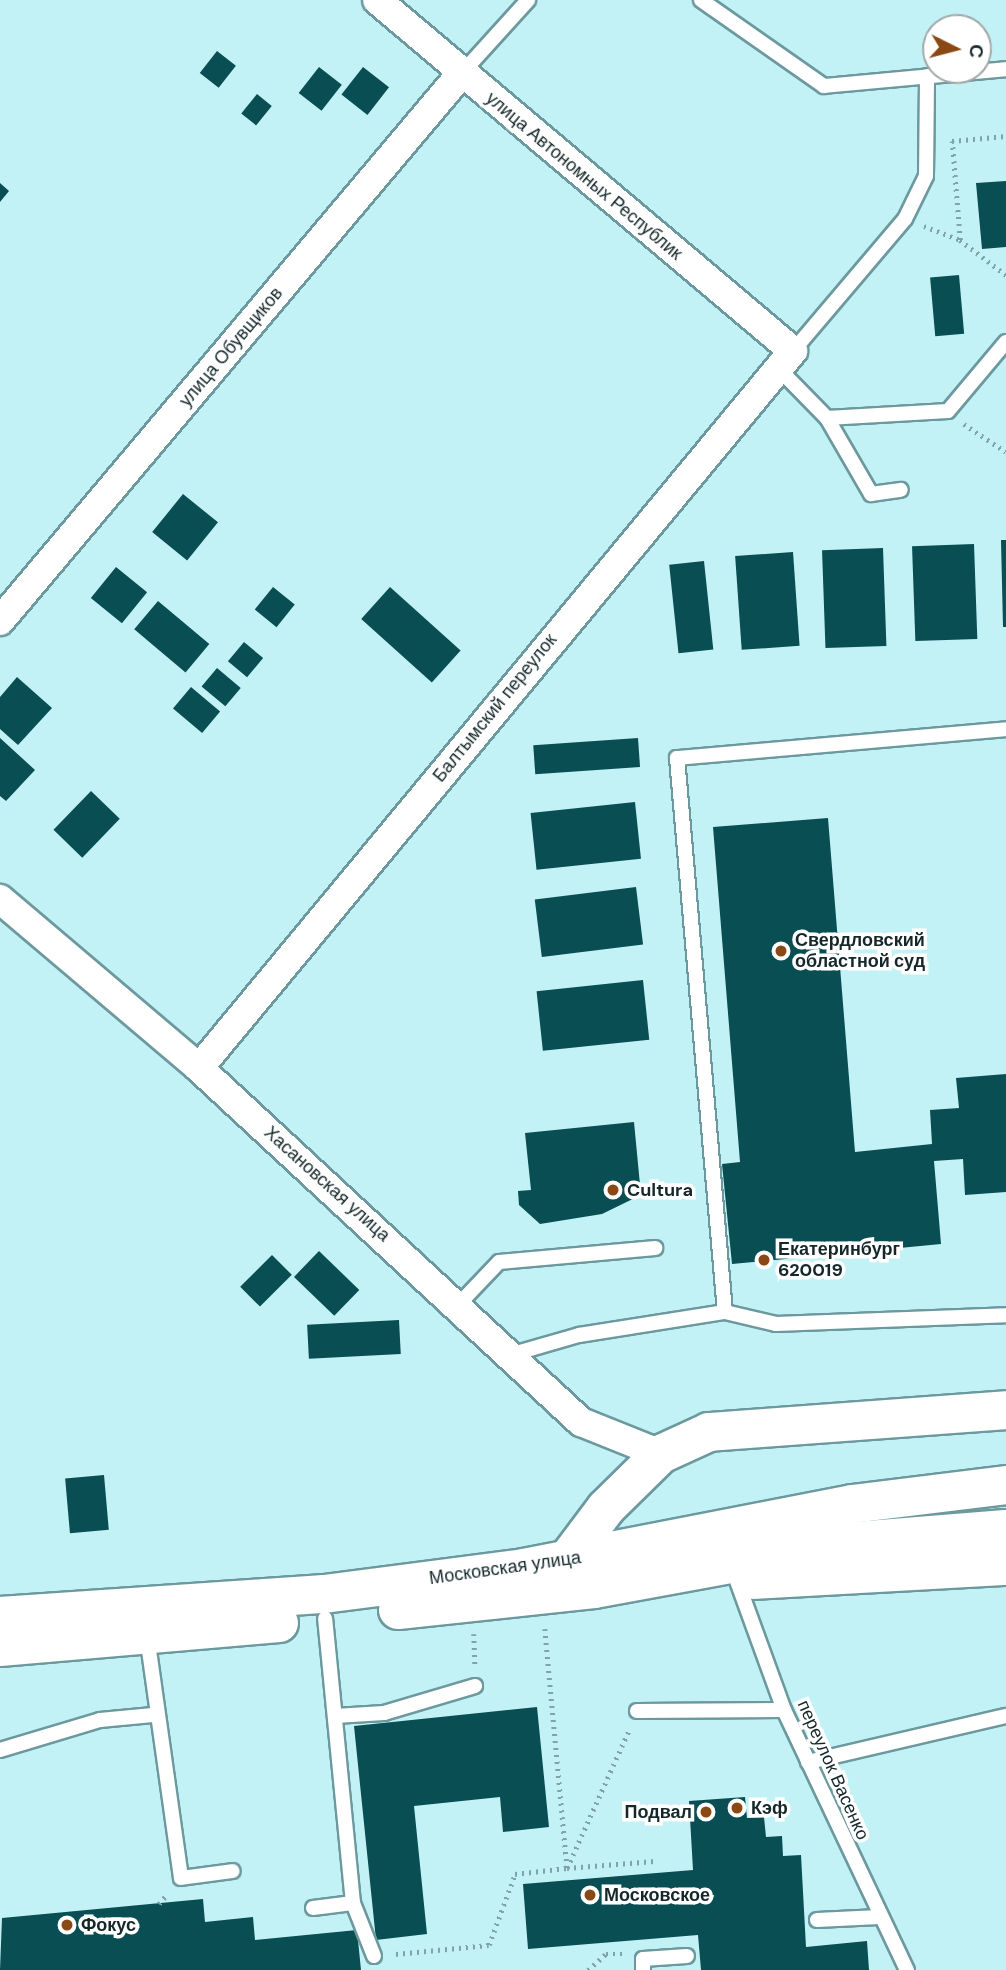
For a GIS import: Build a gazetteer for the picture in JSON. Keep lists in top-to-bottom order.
{
  "streets": {
    "main road": ["Московская улица"],
    "street": [
      "улица Автономных Республик",
      "улица Обувщиков",
      "Балтымский переулок",
      "Хасановская улица"
    ],
    "lane": ["переулок Васенко"]
  },
  "crossings": [
    ["улица Автономных Республик", "улица Обувщиков"],
    ["улица Автономных Республик", "Балтымский переулок"],
    ["Балтымский переулок", "Хасановская улица"]
  ],
  "places": [
    "Свердловский областной суд",
    "Cultura",
    "Екатеринбург 620019",
    "Кэф",
    "Подвал",
    "Московское",
    "Фокус"
  ],
  "north": "right"
}
